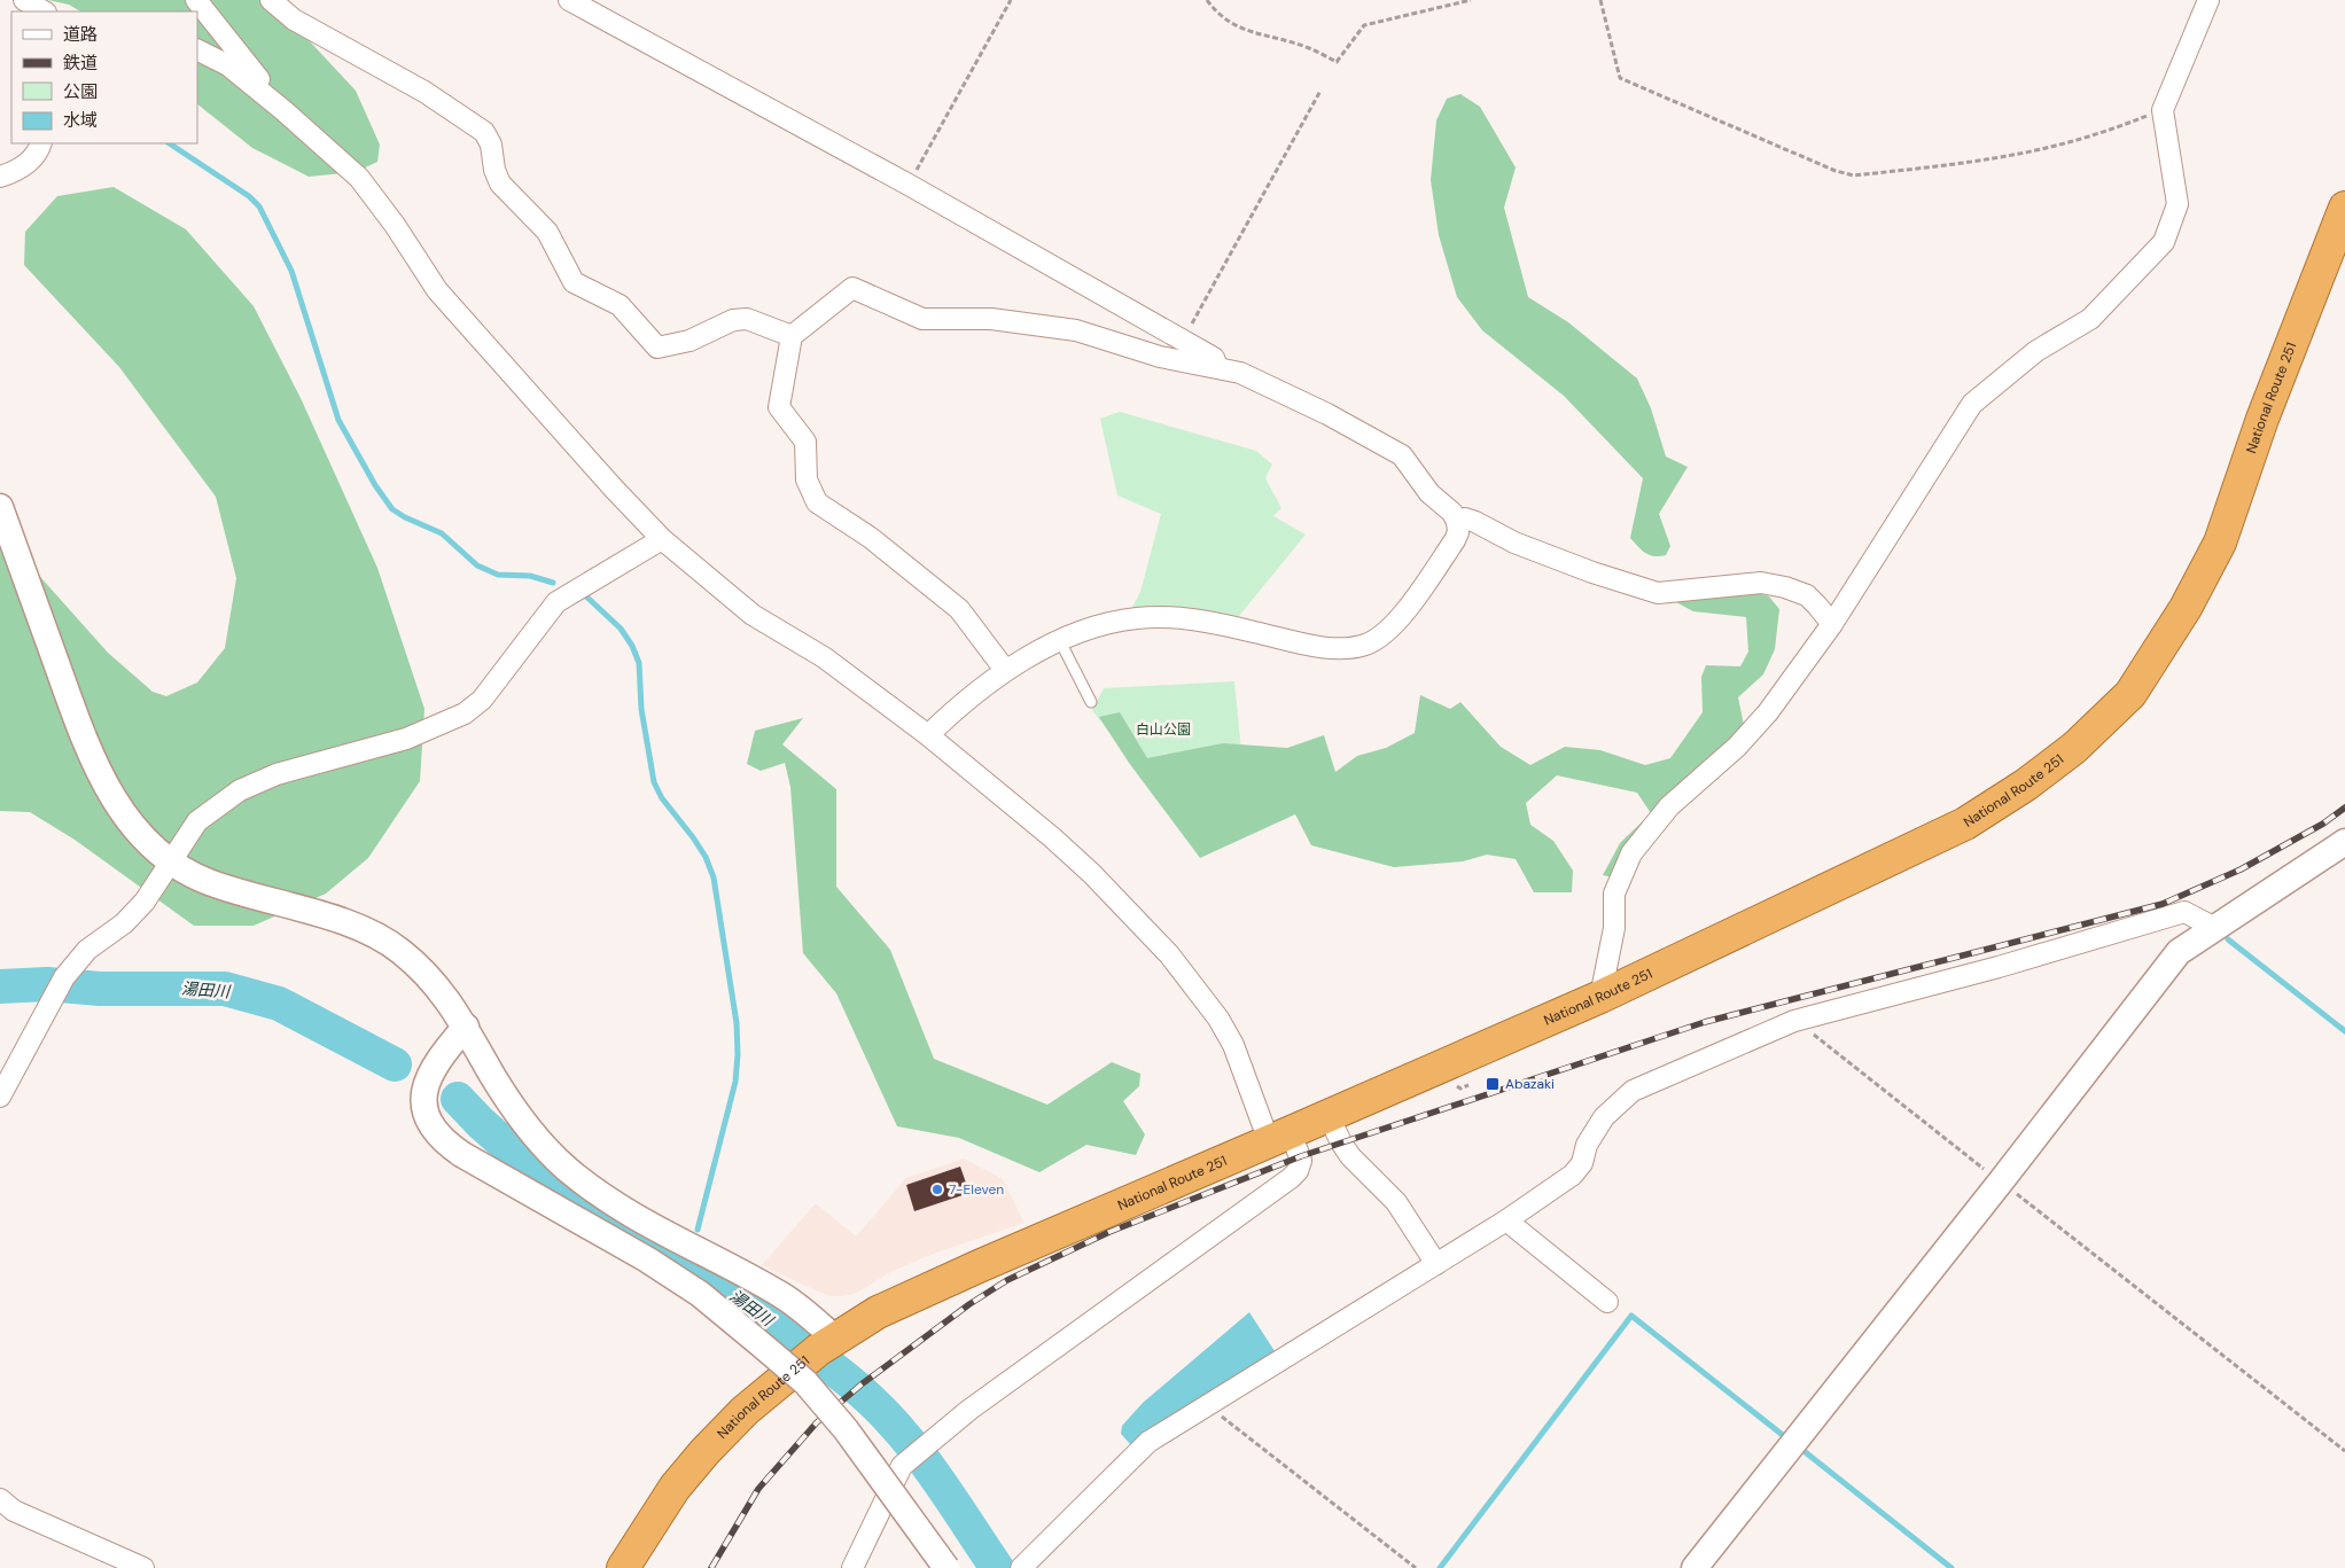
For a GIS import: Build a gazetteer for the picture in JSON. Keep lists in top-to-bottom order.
{
  "streets": {
    "highway": ["National Route 251"]
  },
  "water": ["湯田川"],
  "parks": ["白山公園"],
  "places": {
    "transit": ["Abazaki"],
    "other": ["7-Eleven"]
  },
  "legend": [
    "道路",
    "鉄道",
    "公園",
    "水域"
  ]
}
